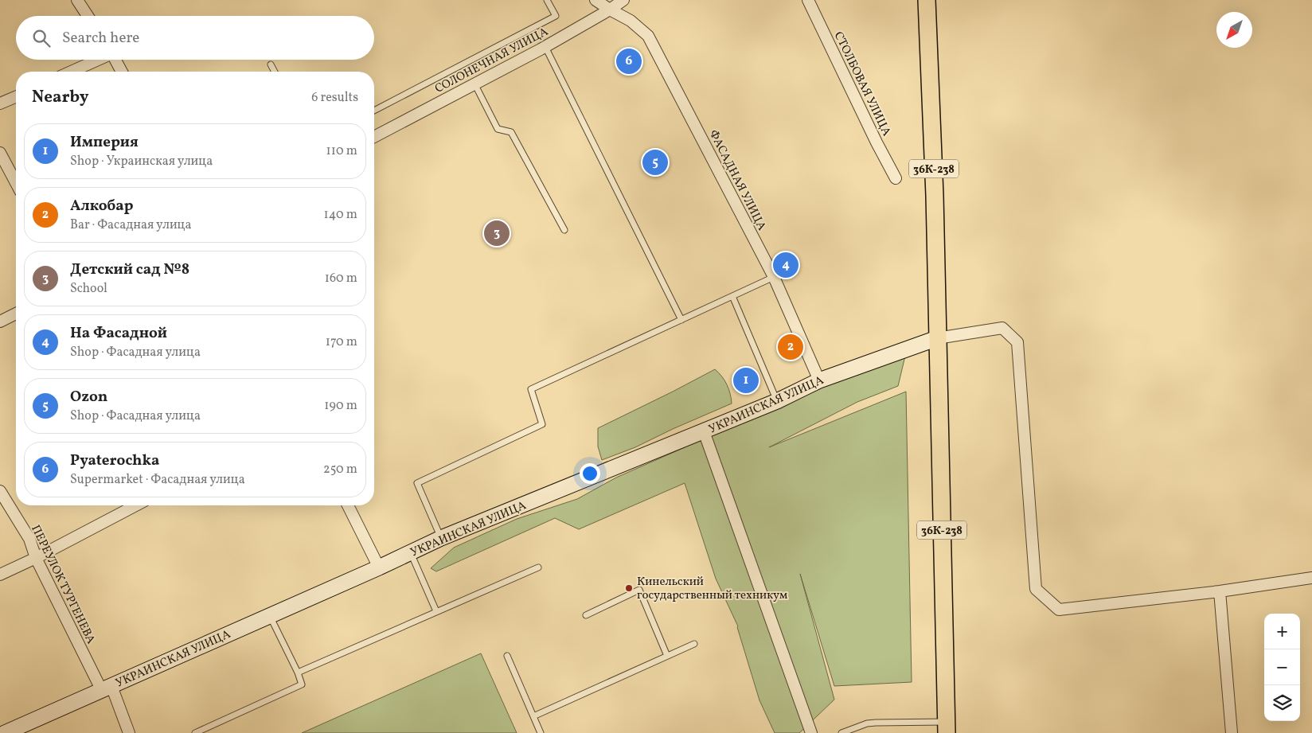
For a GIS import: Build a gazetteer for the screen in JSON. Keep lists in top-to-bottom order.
{
  "streets": {
    "main road": ["36К-238", "УКРАИНСКАЯ УЛИЦА"],
    "street": [
      "СОЛОНЕЧНАЯ УЛИЦА",
      "СТОЛБОВАЯ УЛИЦА",
      "ФАСАДНАЯ УЛИЦА",
      "ПЕРЕУЛОК ТУРГЕНЕВА"
    ]
  },
  "crossings": [
    ["СОЛОНЕЧНАЯ УЛИЦА", "ФАСАДНАЯ УЛИЦА"],
    ["36К-238", "УКРАИНСКАЯ УЛИЦА"],
    ["ФАСАДНАЯ УЛИЦА", "УКРАИНСКАЯ УЛИЦА"],
    ["УКРАИНСКАЯ УЛИЦА", "ПЕРЕУЛОК ТУРГЕНЕВА"]
  ],
  "places": ["Кинельский государственный техникум"],
  "north": "bottom left",
  "page": {
    "search": "Search here",
    "pins": [
      "6",
      "5",
      "3",
      "4",
      "2",
      "1"
    ],
    "heading": ["Nearby", "6 results"],
    "list": [
      {
        "mark": "1",
        "name": "Империя",
        "note": "Shop · Украинская улица",
        "value": "110 m"
      },
      {
        "mark": "2",
        "name": "Алкобар",
        "note": "Bar · Фасадная улица",
        "value": "140 m"
      },
      {
        "mark": "3",
        "name": "Детский сад №8",
        "note": "School",
        "value": "160 m"
      },
      {
        "mark": "4",
        "name": "На Фасадной",
        "note": "Shop · Фасадная улица",
        "value": "170 m"
      },
      {
        "mark": "5",
        "name": "Ozon",
        "note": "Shop · Фасадная улица",
        "value": "190 m"
      },
      {
        "mark": "6",
        "name": "Pyaterochka",
        "note": "Supermarket · Фасадная улица",
        "value": "250 m"
      }
    ],
    "map_buttons": ["+", "−"]
  }
}
